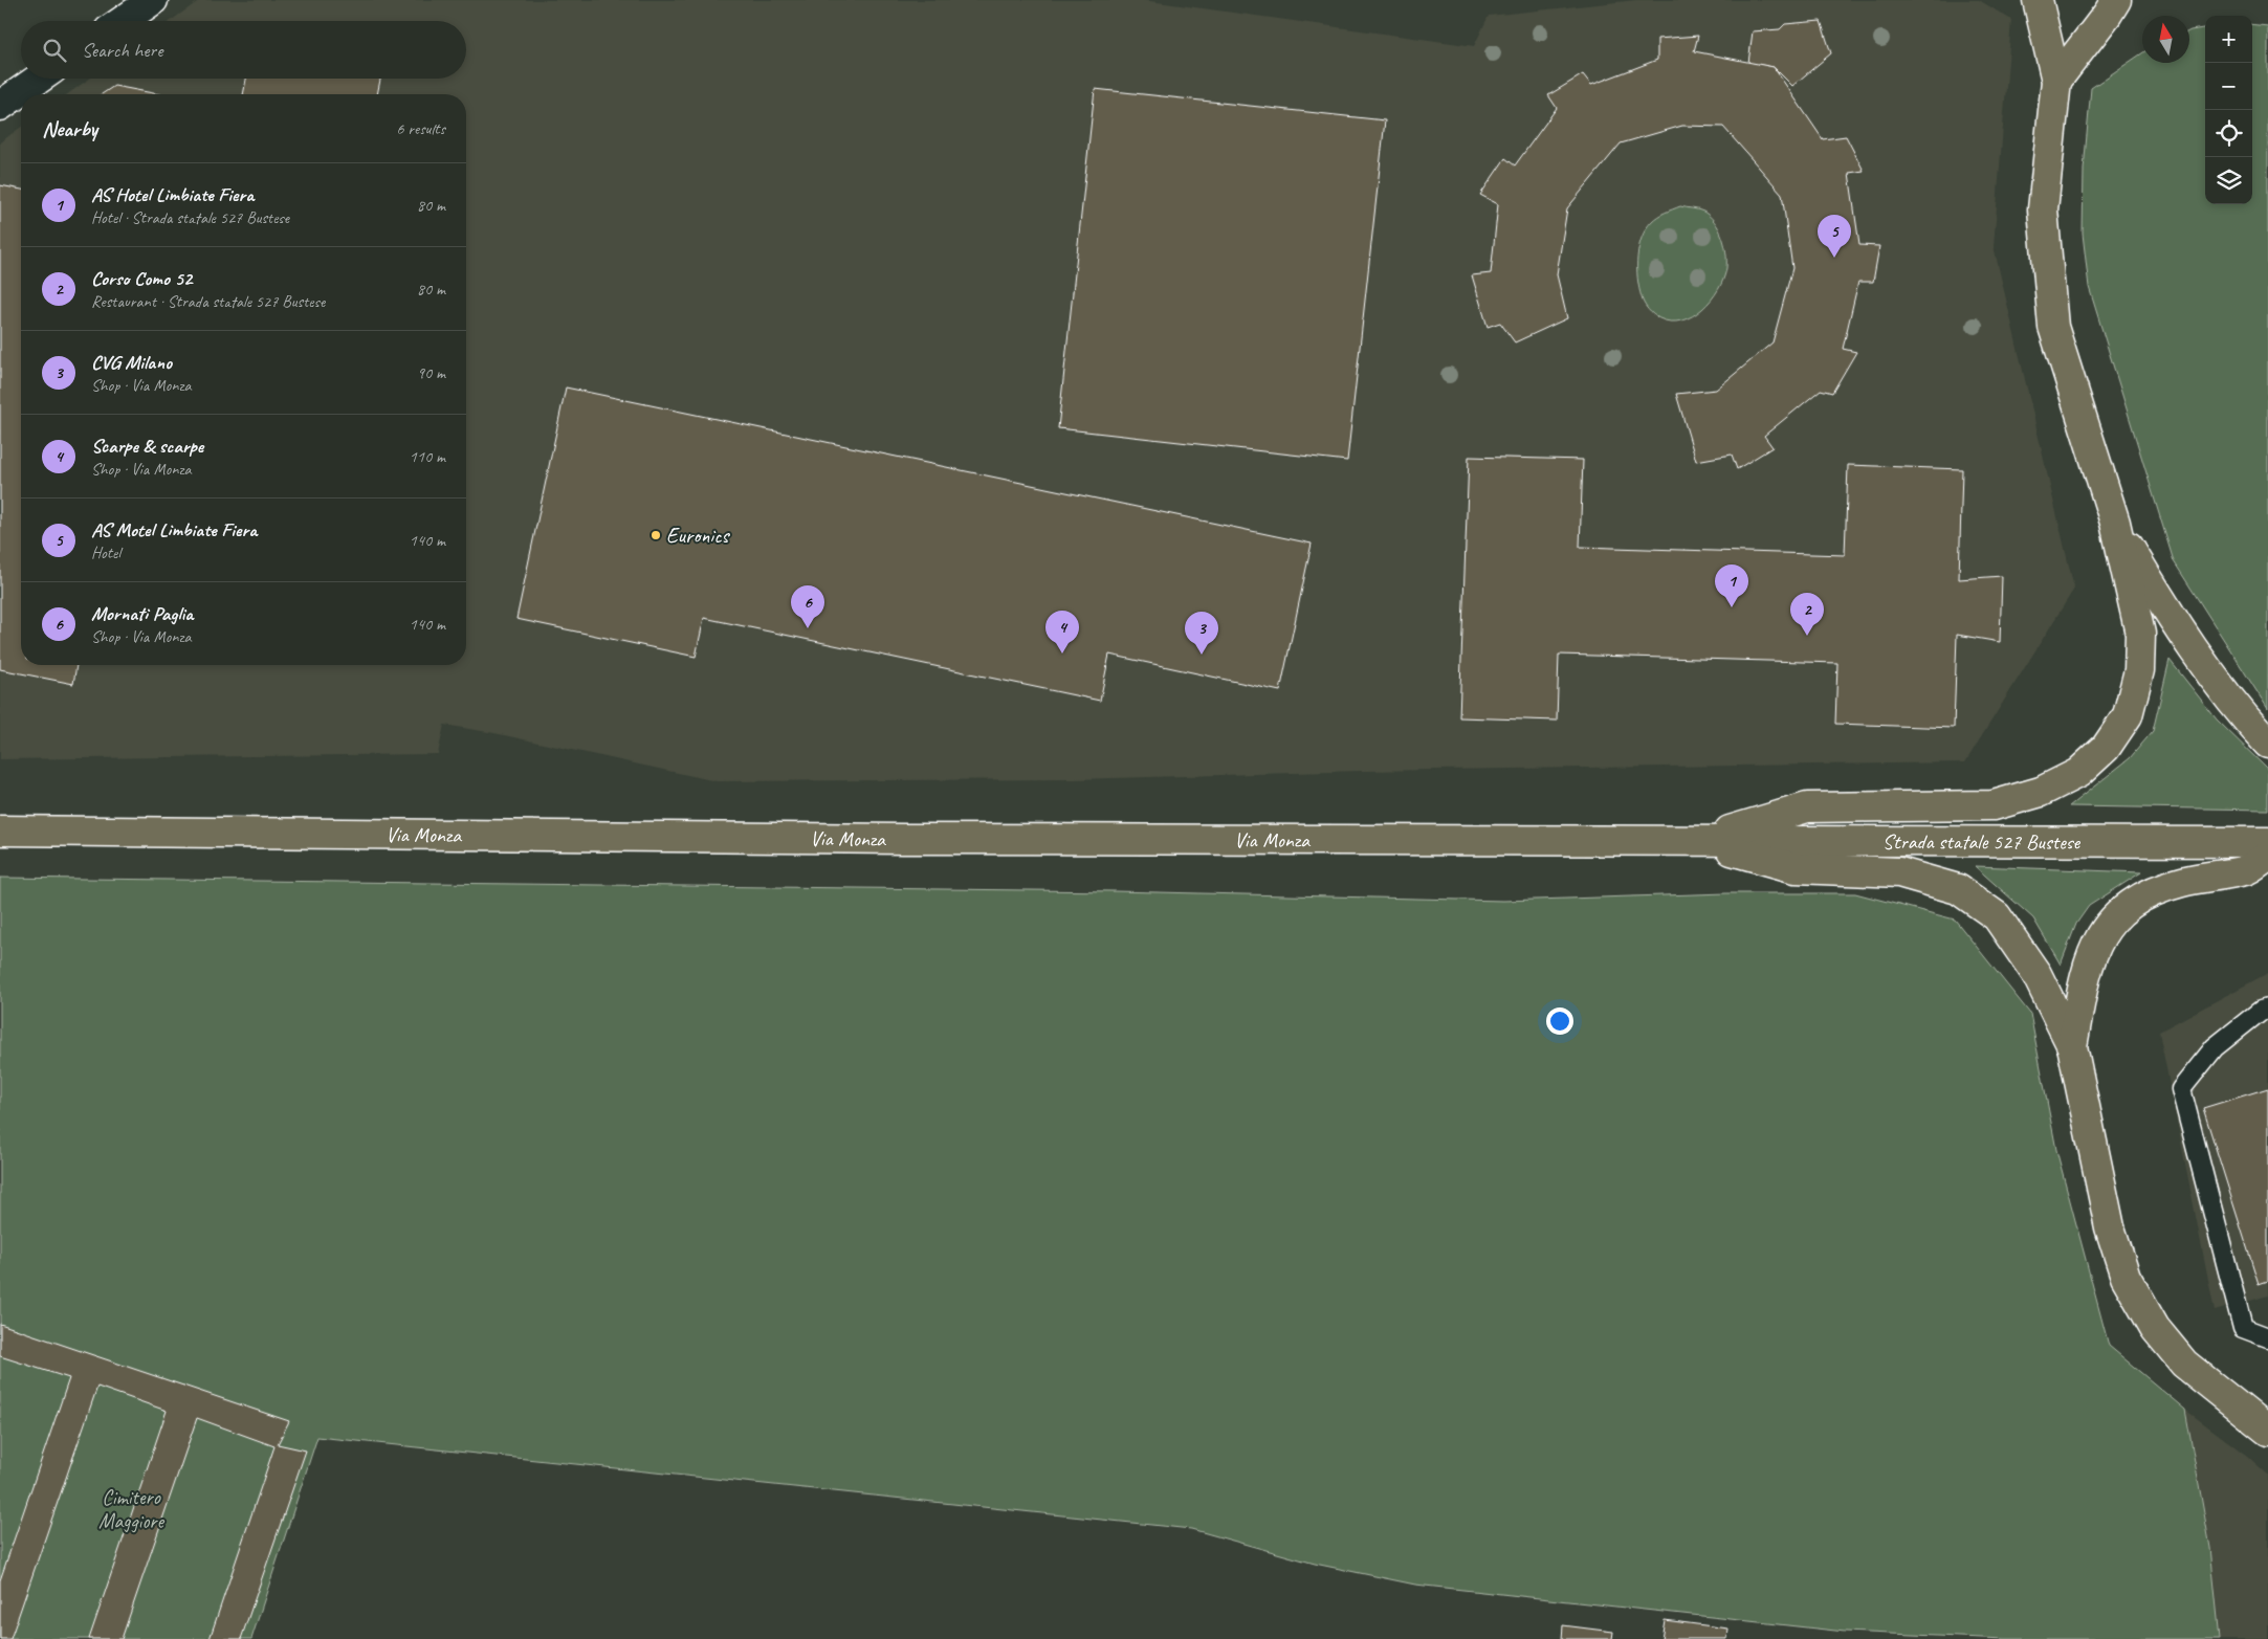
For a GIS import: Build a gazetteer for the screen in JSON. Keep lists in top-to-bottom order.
{
  "streets": {
    "main road": ["Via Monza", "Strada statale 527 Bustese"]
  },
  "crossings": [
    ["Via Monza", "Strada statale 527 Bustese"]
  ],
  "parks": ["Cimitero Maggiore"],
  "places": ["Euronics"],
  "north": "top",
  "page": {
    "map_buttons": ["+", "−"],
    "search": "Search here",
    "heading": ["Nearby", "6 results"],
    "list": [
      {
        "mark": "1",
        "name": "AS Hotel Limbiate Fiera",
        "note": "Hotel · Strada statale 527 Bustese",
        "value": "80 m"
      },
      {
        "mark": "2",
        "name": "Corso Como 52",
        "note": "Restaurant · Strada statale 527 Bustese",
        "value": "80 m"
      },
      {
        "mark": "3",
        "name": "CVG Milano",
        "note": "Shop · Via Monza",
        "value": "90 m"
      },
      {
        "mark": "4",
        "name": "Scarpe & scarpe",
        "note": "Shop · Via Monza",
        "value": "110 m"
      },
      {
        "mark": "5",
        "name": "AS Motel Limbiate Fiera",
        "note": "Hotel",
        "value": "140 m"
      },
      {
        "mark": "6",
        "name": "Mornati Paglia",
        "note": "Shop · Via Monza",
        "value": "140 m"
      }
    ],
    "pins": [
      "5",
      "1",
      "6",
      "2",
      "4",
      "3"
    ]
  }
}
